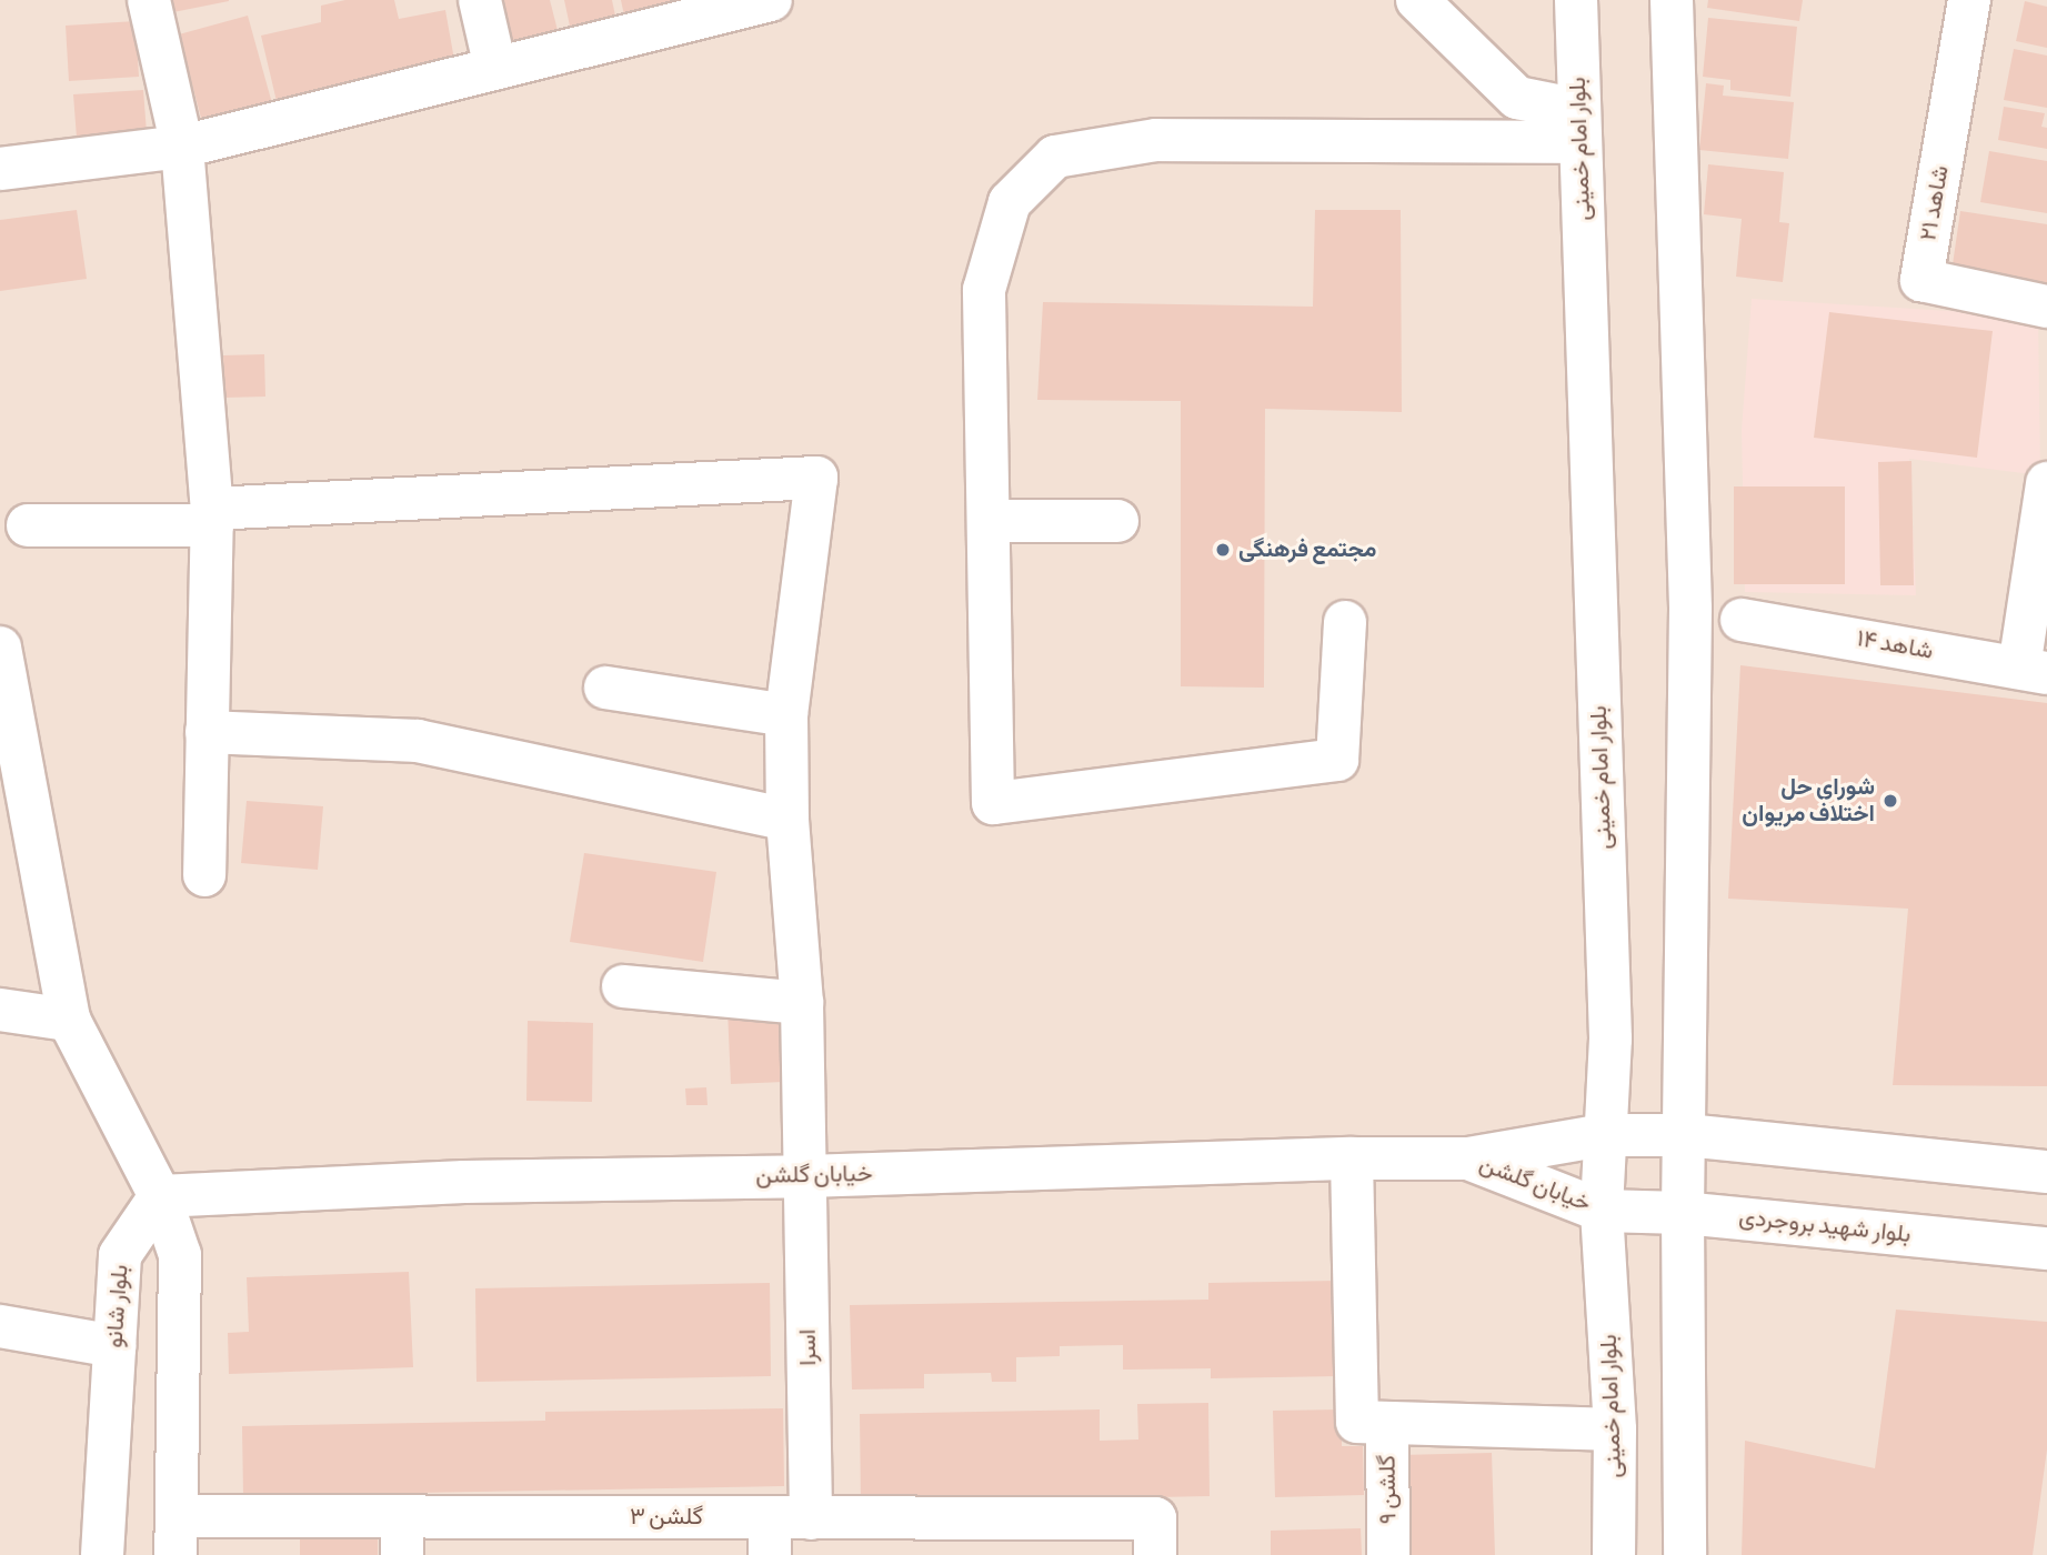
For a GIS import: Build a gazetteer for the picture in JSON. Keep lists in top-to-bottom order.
{
  "streets": {
    "street": [
      "بلوار امام خمینی",
      "شاهد ۲۱",
      "شاهد ۱۴",
      "خیابان گلشن",
      "بلوار شهید بروجردی",
      "بلوار شانو",
      "اسرا",
      "گلشن ۹",
      "گلشن ۳"
    ]
  },
  "crossings": [
    ["بلوار امام خمینی", "خیابان گلشن"],
    ["بلوار امام خمینی", "بلوار شهید بروجردی"],
    ["خیابان گلشن", "بلوار شهید بروجردی"],
    ["خیابان گلشن", "بلوار شانو"],
    ["خیابان گلشن", "اسرا"],
    ["اسرا", "گلشن ۳"]
  ],
  "places": ["مجتمع فرهنگی", "شورای حل اختلاف مریوان"]
}
